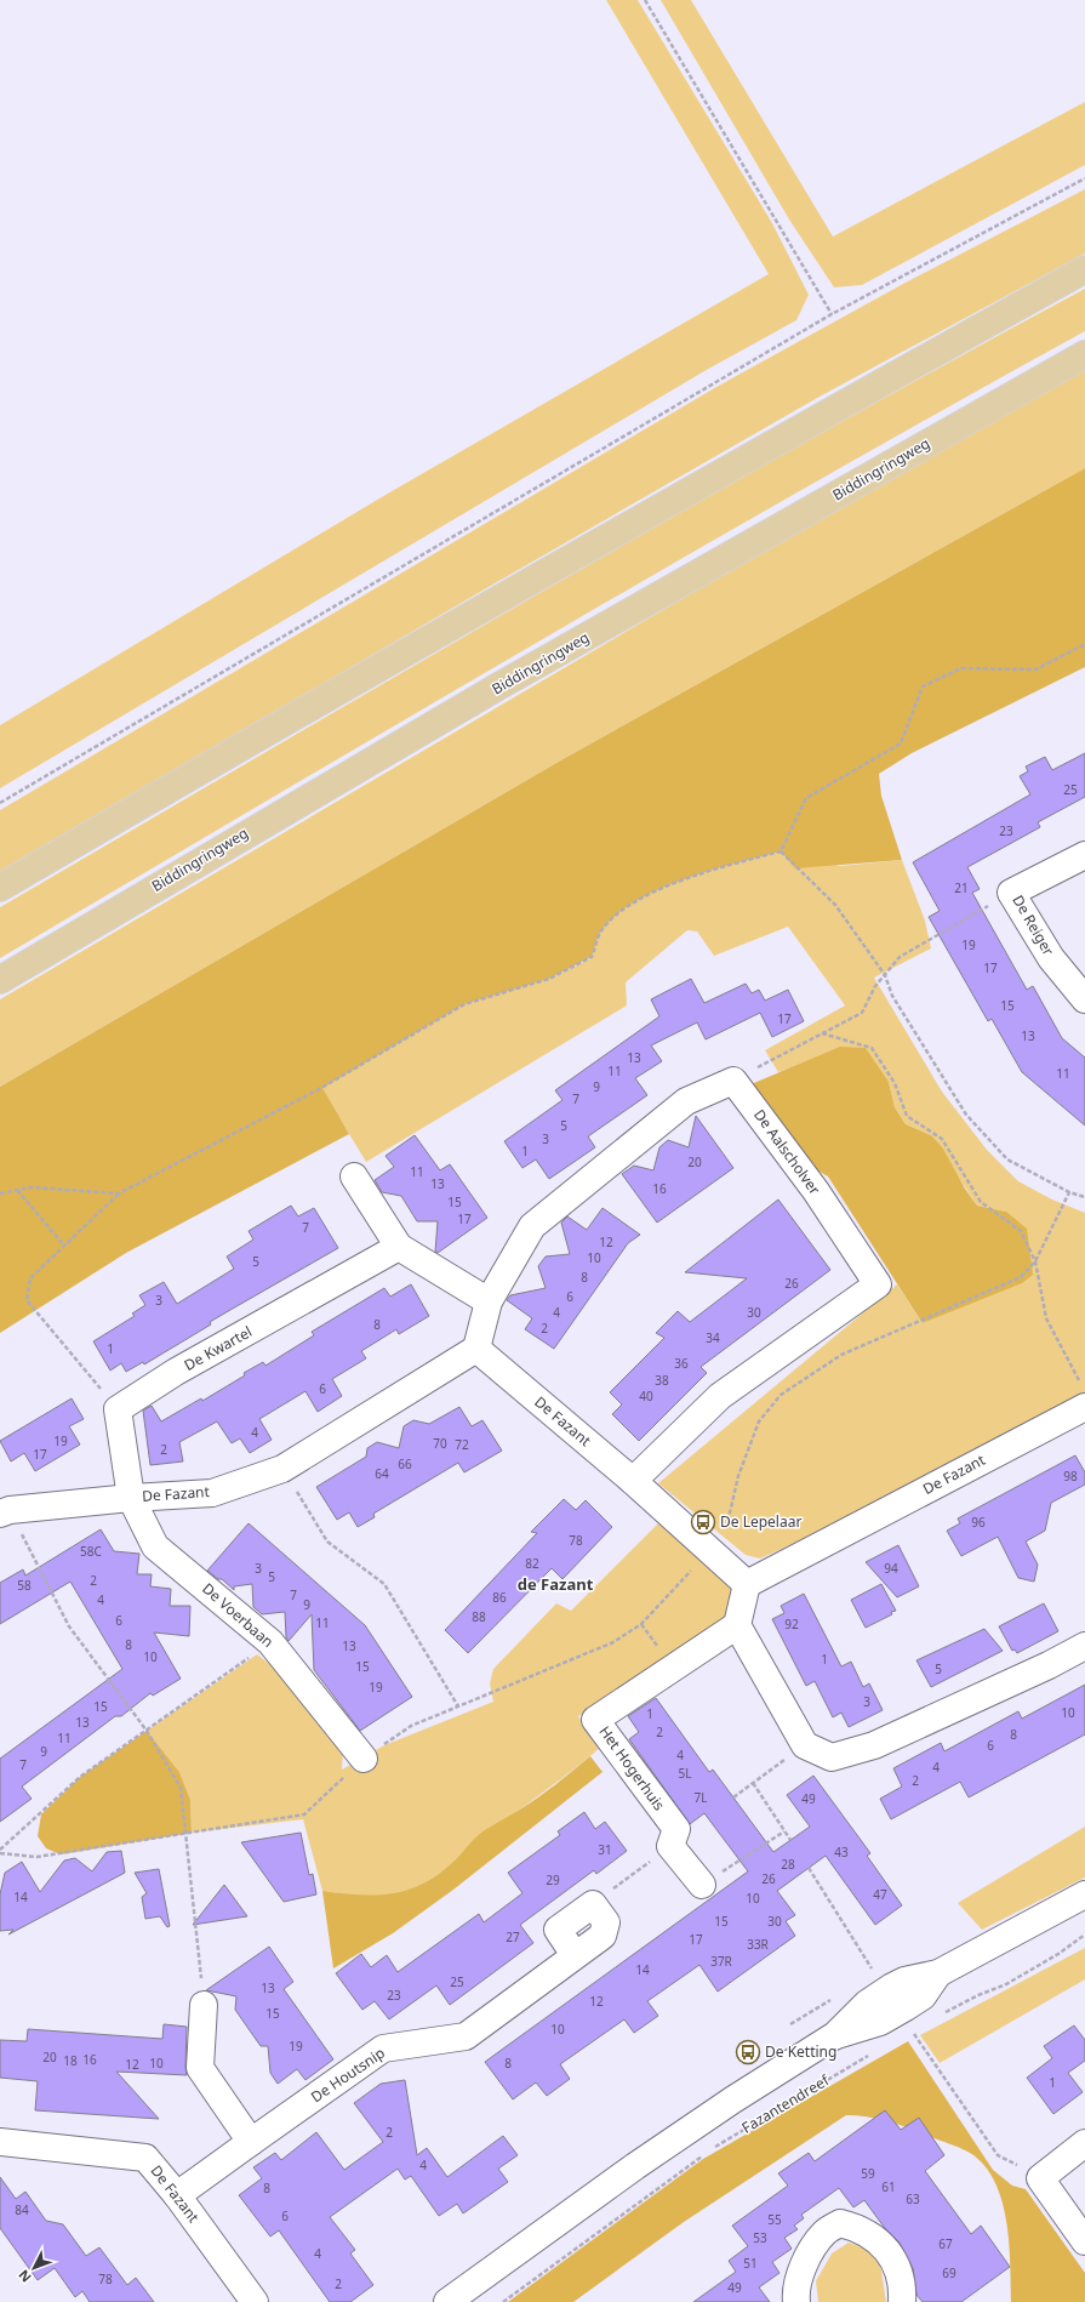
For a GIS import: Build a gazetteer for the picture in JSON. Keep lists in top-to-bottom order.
{
  "streets": {
    "main road": ["Biddingringweg"],
    "street": [
      "De Reiger",
      "De Aalscholver",
      "De Kwartel",
      "De Fazant",
      "De Voerbaan",
      "Het Hogerhuis",
      "De Houtsnip"
    ],
    "path": ["Fazantendreef"]
  },
  "crossings": [
    ["De Aalscholver", "De Fazant"],
    ["De Fazant", "De Voerbaan"],
    ["De Fazant", "De Houtsnip"]
  ],
  "districts": ["de Fazant"],
  "places": {
    "bus stop": ["De Lepelaar", "De Ketting"]
  },
  "house_numbers": [
    "25",
    "23",
    "21",
    "19",
    "17",
    "15",
    "17",
    "13",
    "13",
    "11",
    "11",
    "9",
    "7",
    "5",
    "3",
    "1",
    "20",
    "11",
    "13",
    "16",
    "15",
    "17",
    "7",
    "12",
    "10",
    "5",
    "8",
    "26",
    "6",
    "3",
    "4",
    "30",
    "8",
    "2",
    "34",
    "1",
    "36",
    "38",
    "6",
    "40",
    "4",
    "19",
    "70",
    "72",
    "2",
    "17",
    "66",
    "64",
    "98",
    "96",
    "78",
    "58C",
    "82",
    "3",
    "94",
    "5",
    "2",
    "58",
    "7",
    "86",
    "4",
    "9",
    "88",
    "6",
    "11",
    "92",
    "8",
    "13",
    "10",
    "1",
    "15",
    "5",
    "19",
    "3",
    "15",
    "10",
    "1",
    "13",
    "2",
    "8",
    "11",
    "6",
    "9",
    "4",
    "7",
    "4",
    "5L",
    "2",
    "7L",
    "49",
    "31",
    "43",
    "28",
    "26",
    "29",
    "47",
    "14",
    "10",
    "15",
    "30",
    "27",
    "17",
    "33R",
    "37R",
    "14",
    "25",
    "13",
    "23",
    "12",
    "15",
    "10",
    "19",
    "20",
    "16",
    "18",
    "10",
    "8",
    "12",
    "1",
    "2",
    "4",
    "59",
    "61",
    "8",
    "63",
    "84",
    "6",
    "55",
    "53",
    "67",
    "4",
    "51",
    "69",
    "78",
    "2",
    "49"
  ],
  "north": "bottom left"
}
